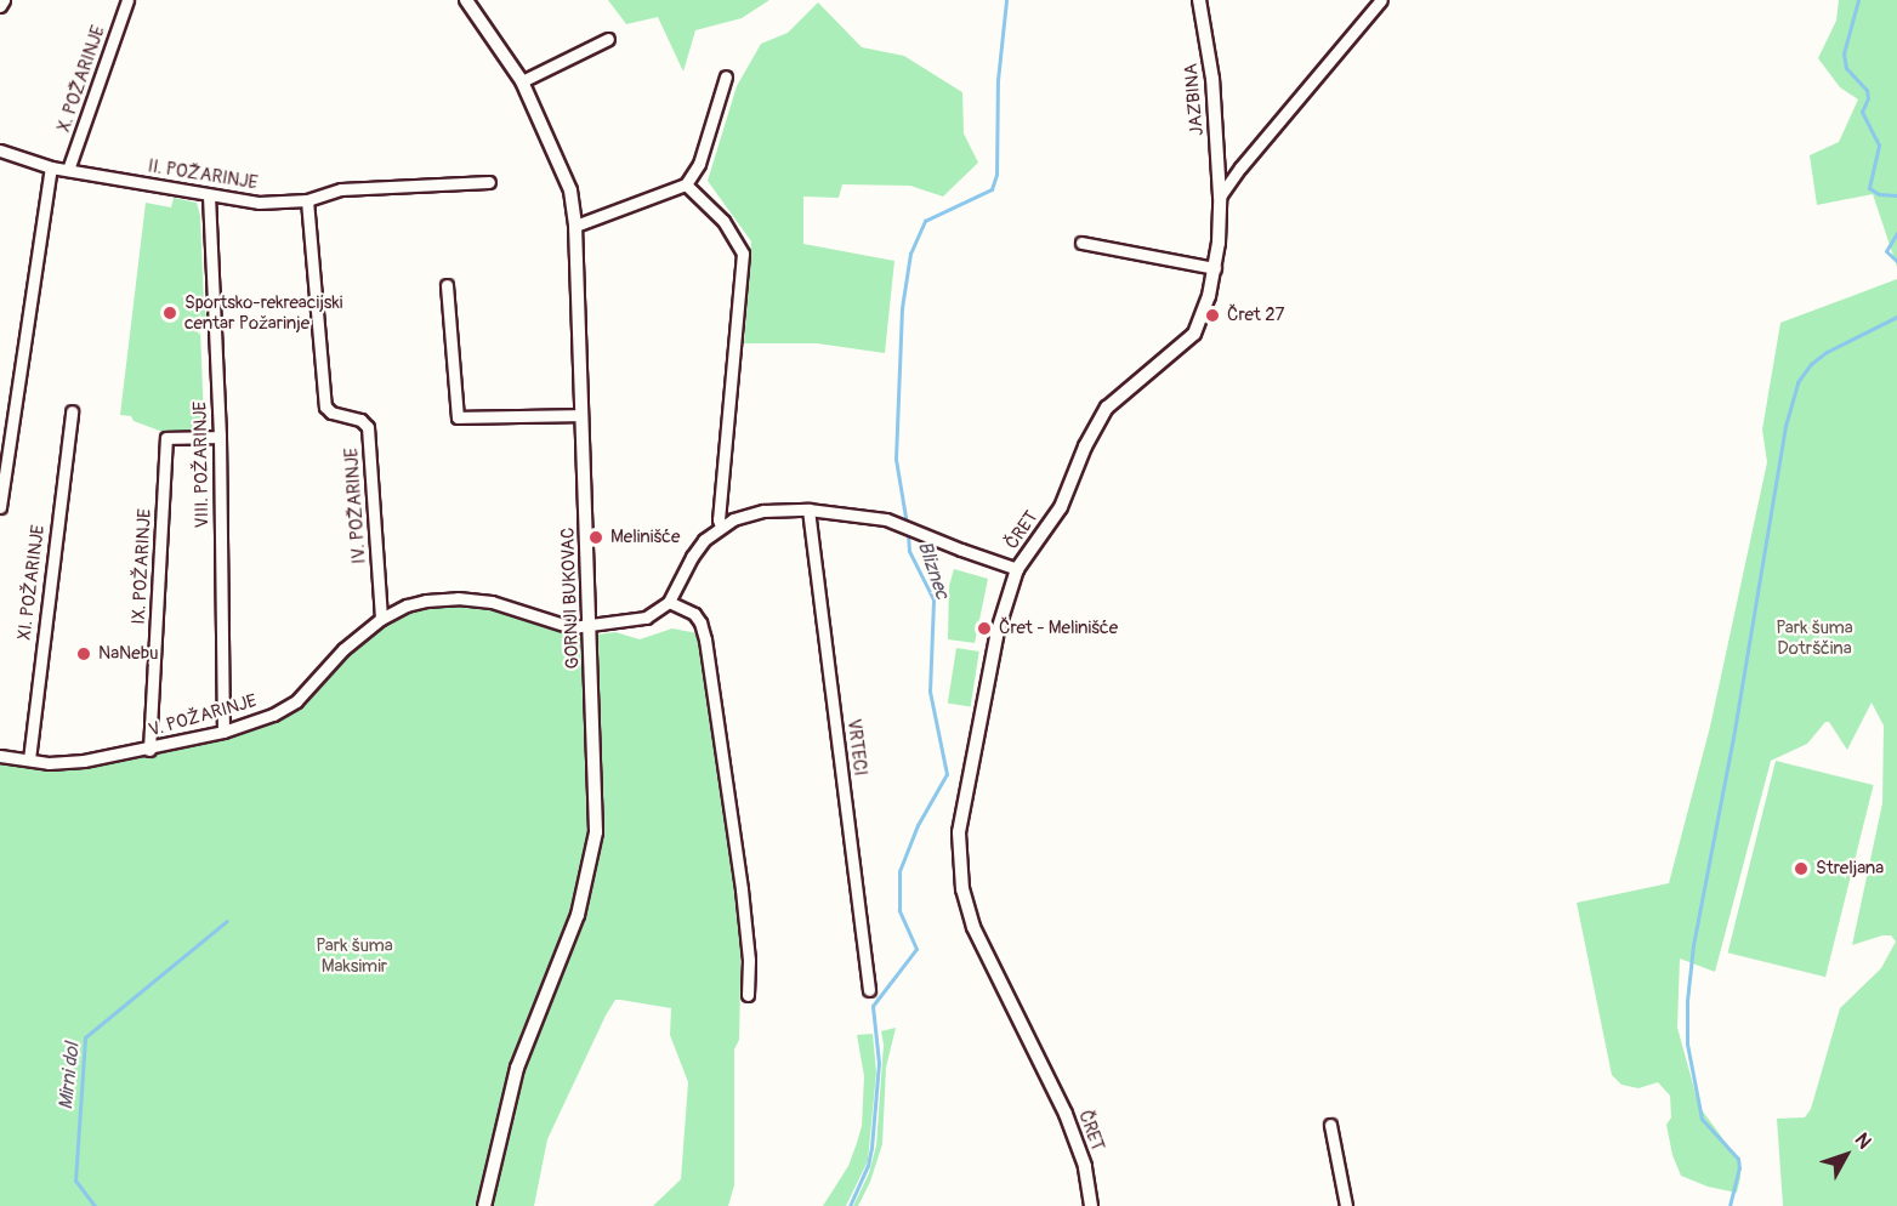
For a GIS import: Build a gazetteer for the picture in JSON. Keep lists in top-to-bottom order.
{
  "streets": {
    "street": [
      "X. POŽARINJE",
      "JAZBINA",
      "II. POŽARINJE",
      "VIII. POŽARINJE",
      "IV. POŽARINJE",
      "ČRET",
      "IX. POŽARINJE",
      "XI. POŽARINJE",
      "GORNJI BUKOVAC",
      "V. POŽARINJE",
      "VRTECI"
    ]
  },
  "crossings": [
    ["X. POŽARINJE", "II. POŽARINJE"],
    ["JAZBINA", "ČRET"],
    ["II. POŽARINJE", "VIII. POŽARINJE"],
    ["II. POŽARINJE", "IV. POŽARINJE"],
    ["VIII. POŽARINJE", "IX. POŽARINJE"],
    ["VIII. POŽARINJE", "V. POŽARINJE"],
    ["IV. POŽARINJE", "V. POŽARINJE"],
    ["IX. POŽARINJE", "V. POŽARINJE"],
    ["XI. POŽARINJE", "V. POŽARINJE"],
    ["GORNJI BUKOVAC", "V. POŽARINJE"]
  ],
  "water": ["Bliznec", "Mirni dol"],
  "parks": ["Park šuma Dotrščina", "Park šuma Maksimir"],
  "places": [
    "Sportsko-rekreacijski centar Požarinje",
    "Čret 27",
    "Melinišće",
    "Čret - Melinišće",
    "NaNebu",
    "Streljana"
  ],
  "north": "top right"
}
